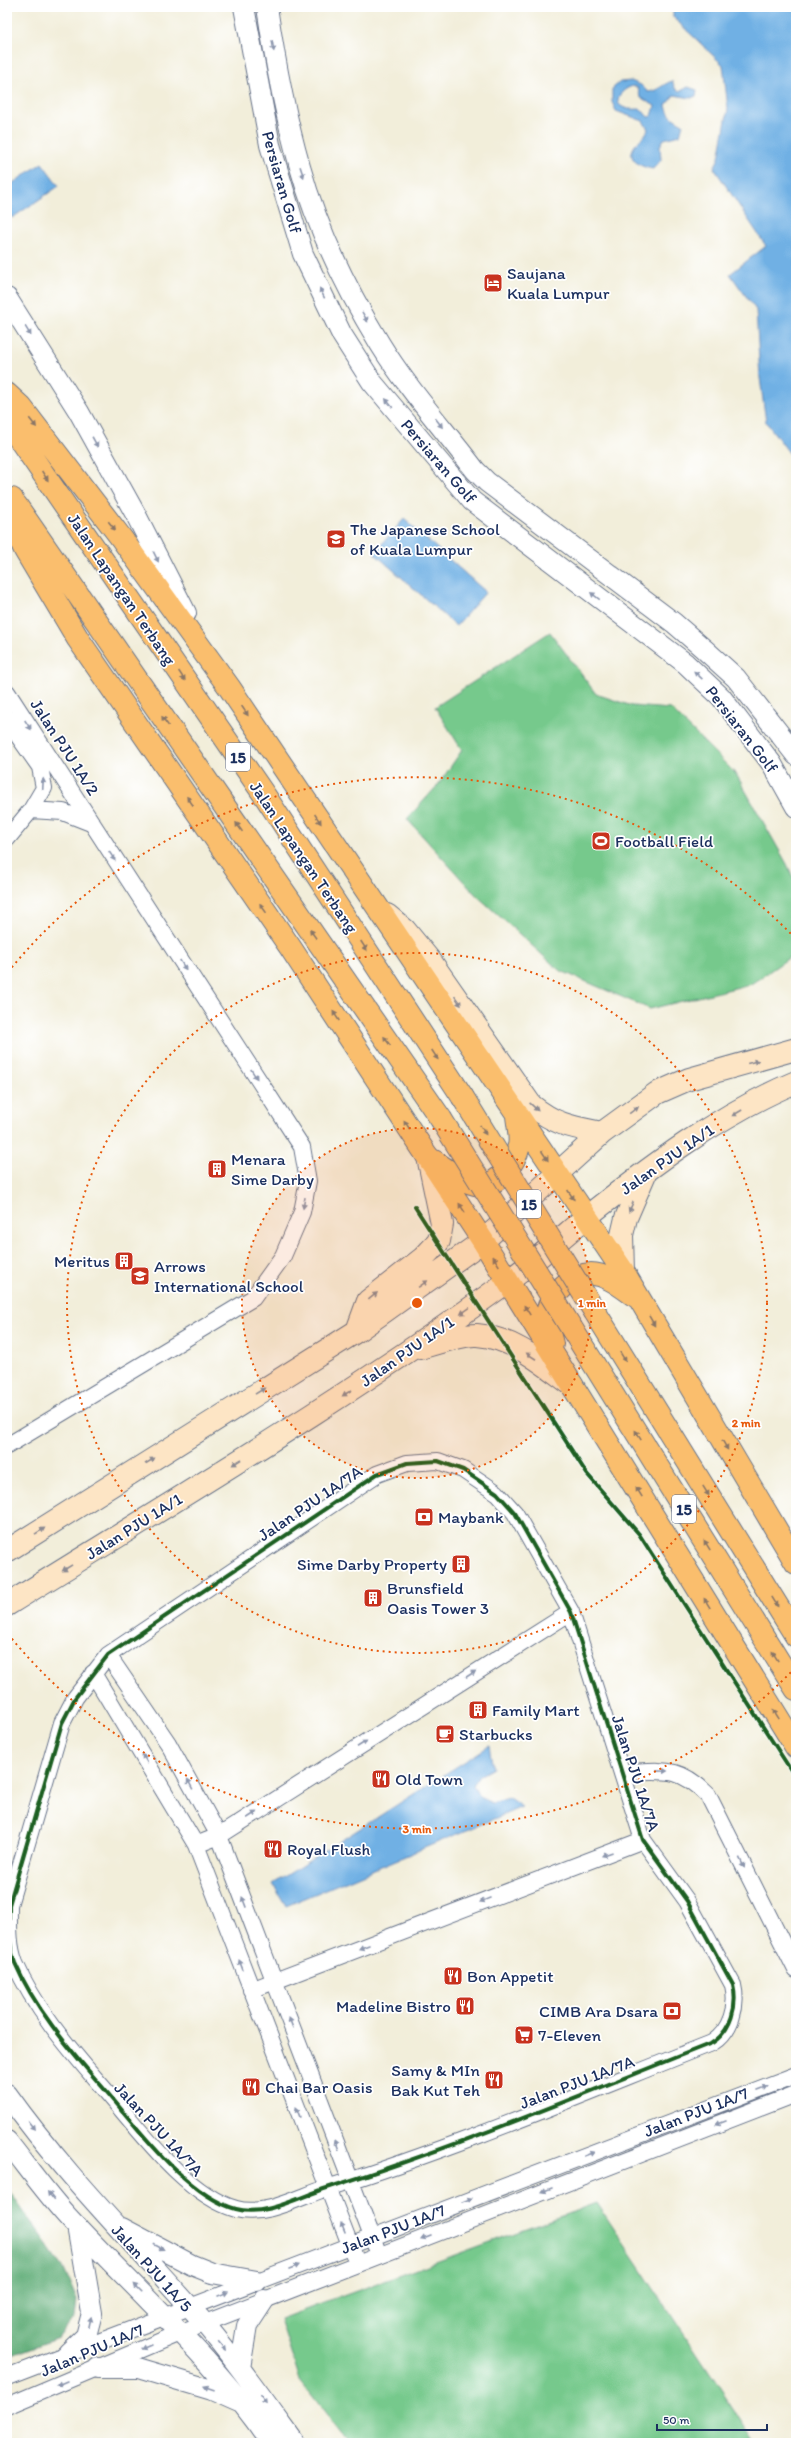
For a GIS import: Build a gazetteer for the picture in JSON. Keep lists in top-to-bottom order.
{
  "streets": {
    "main road": ["Jalan Lapangan Terbang", "15", "Jalan PJU 1A/1"],
    "street": [
      "Persiaran Golf",
      "Jalan PJU 1A/2",
      "Jalan PJU 1A/7A",
      "Jalan PJU 1A/7",
      "Jalan PJU 1A/5"
    ]
  },
  "crossings": [
    ["Jalan PJU 1A/7", "Jalan PJU 1A/5"]
  ],
  "places": {
    "hotel": ["Saujana Kuala Lumpur"],
    "school or university": ["The Japanese School of Kuala Lumpur", "Arrows International School"],
    "sports": ["Football Field"],
    "building": [
      "Menara Sime Darby",
      "Meritus",
      "Sime Darby Property",
      "Brunsfield Oasis Tower 3",
      "Family Mart"
    ],
    "bank": ["Maybank", "CIMB Ara Dsara"],
    "cafe": ["Starbucks"],
    "restaurant": [
      "Old Town",
      "Royal Flush",
      "Bon Appetit",
      "Madeline Bistro",
      "Samy & MIn Bak Kut Teh",
      "Chai Bar Oasis"
    ],
    "supermarket": ["7-Eleven"]
  },
  "scale_bar": "50 m",
  "rings": ["1 min", "2 min", "3 min"]
}
